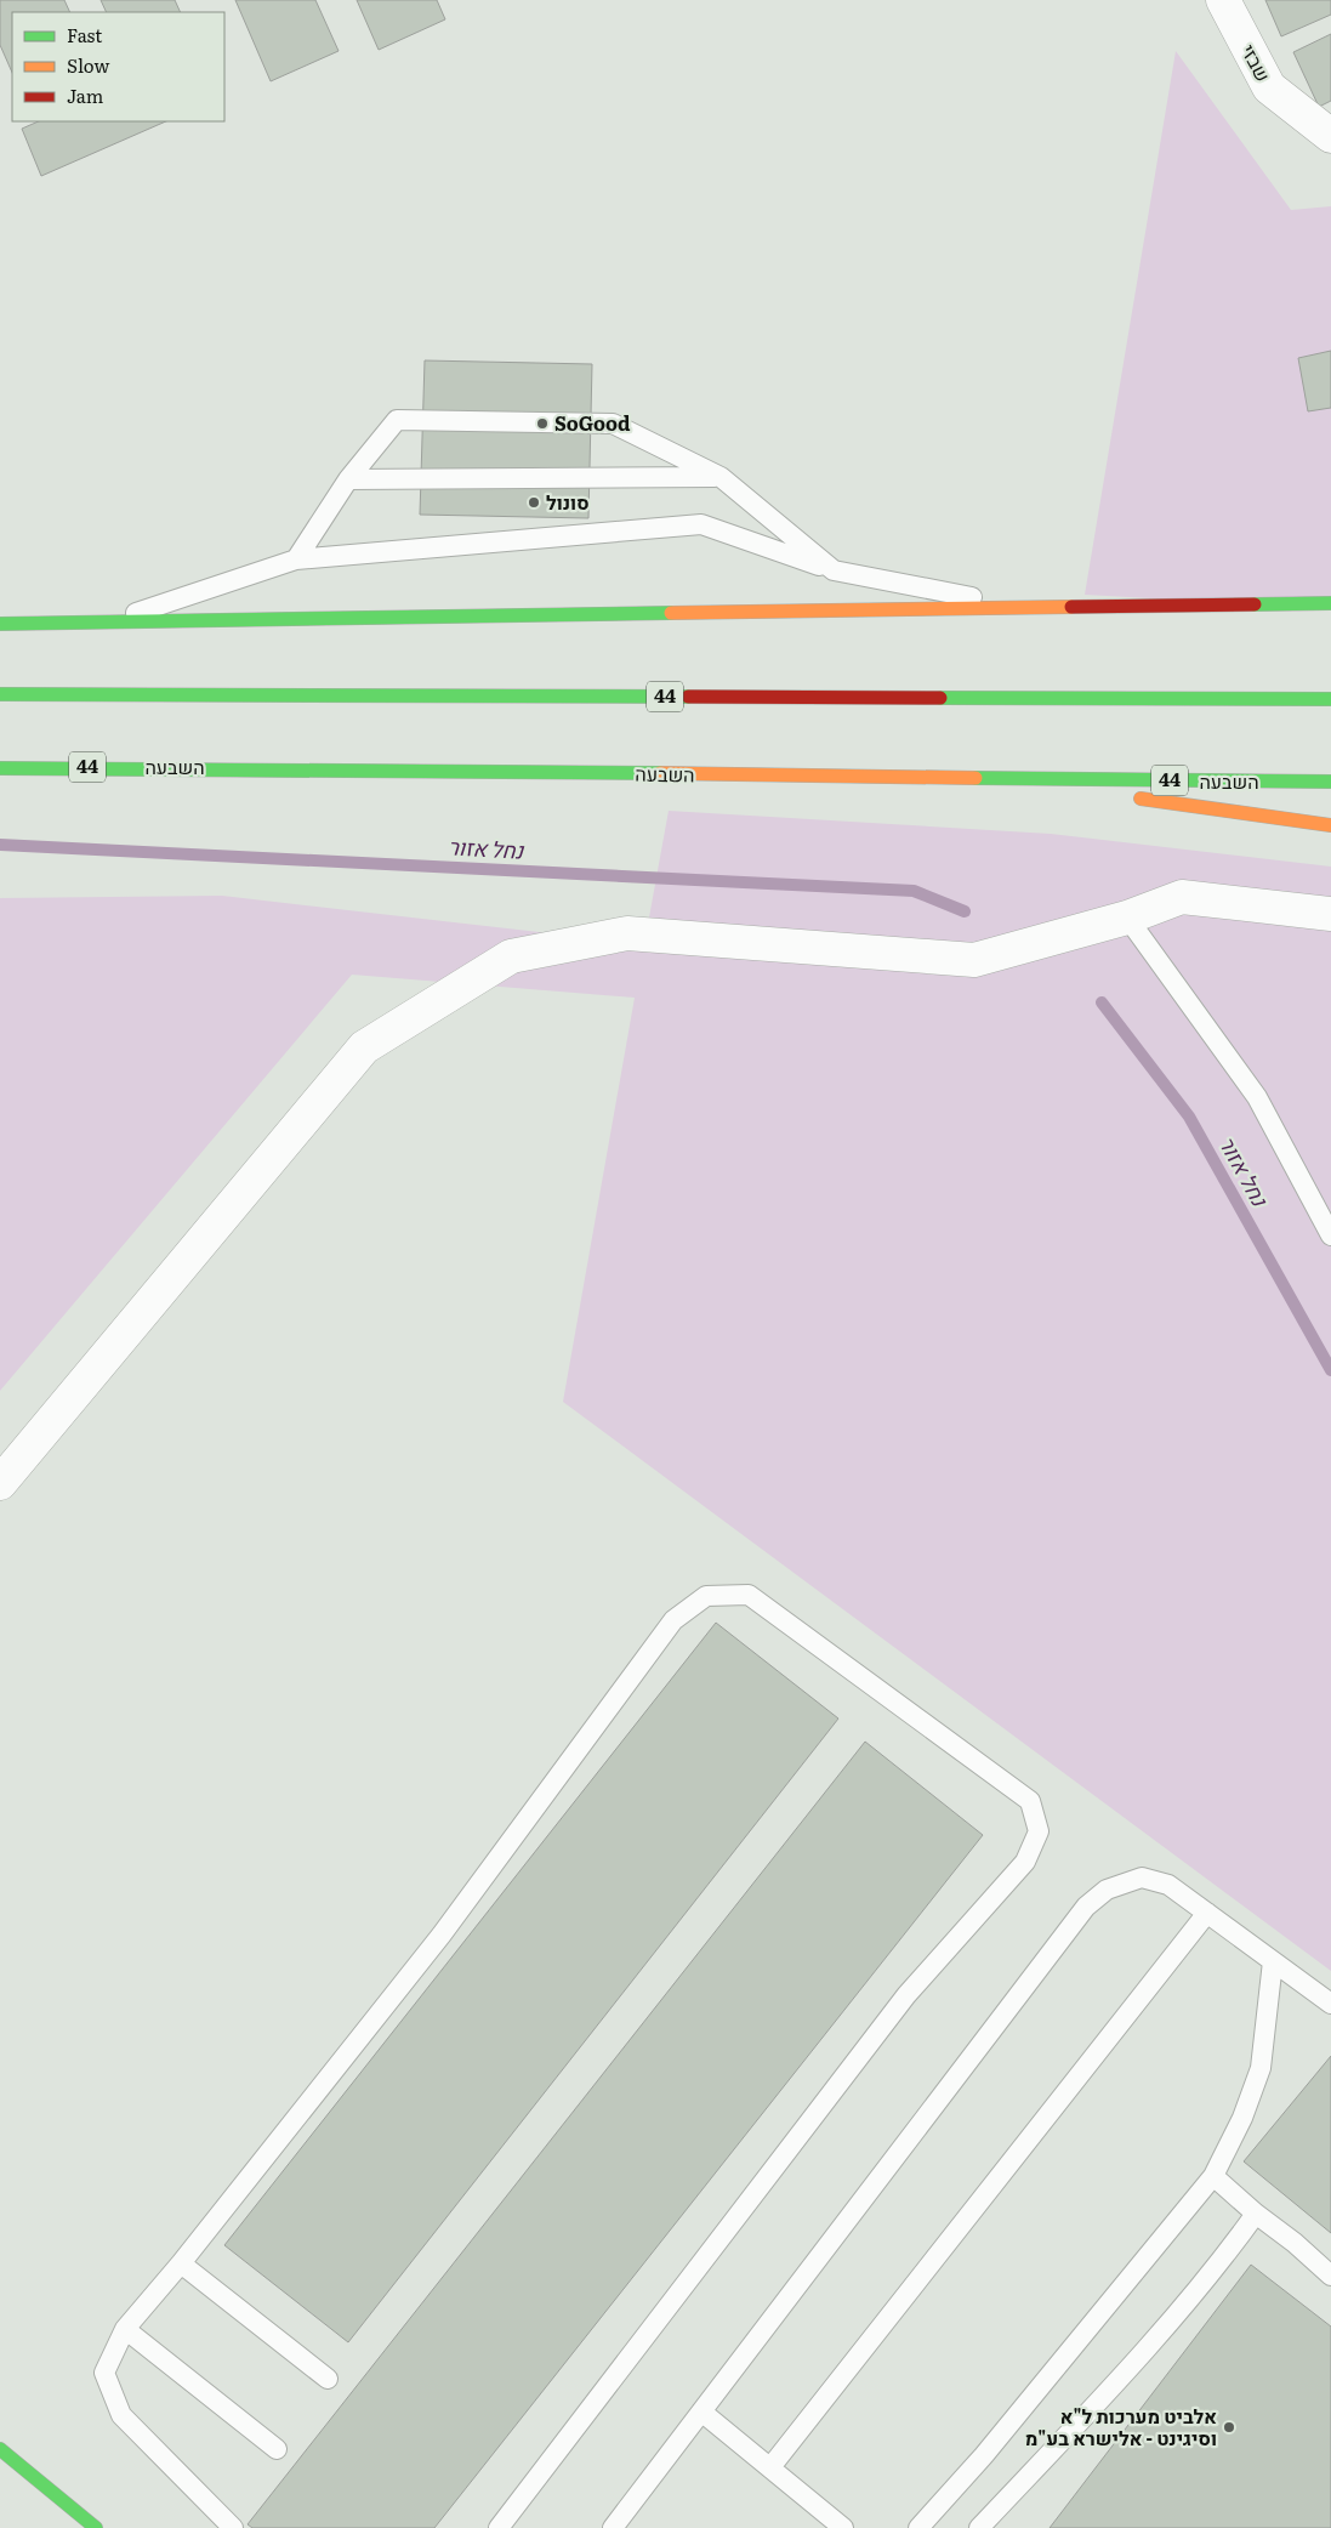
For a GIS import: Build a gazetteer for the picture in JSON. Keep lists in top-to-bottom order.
{
  "streets": {
    "main road": ["44", "השבעה"],
    "street": ["שבזי"]
  },
  "water": ["נחל אזור"],
  "places": ["SoGood", "סונול", "אלביט מערכות ל\"א וסיגינט - אלישרא בע\"מ"],
  "legend": ["Fast", "Slow", "Jam"]
}
